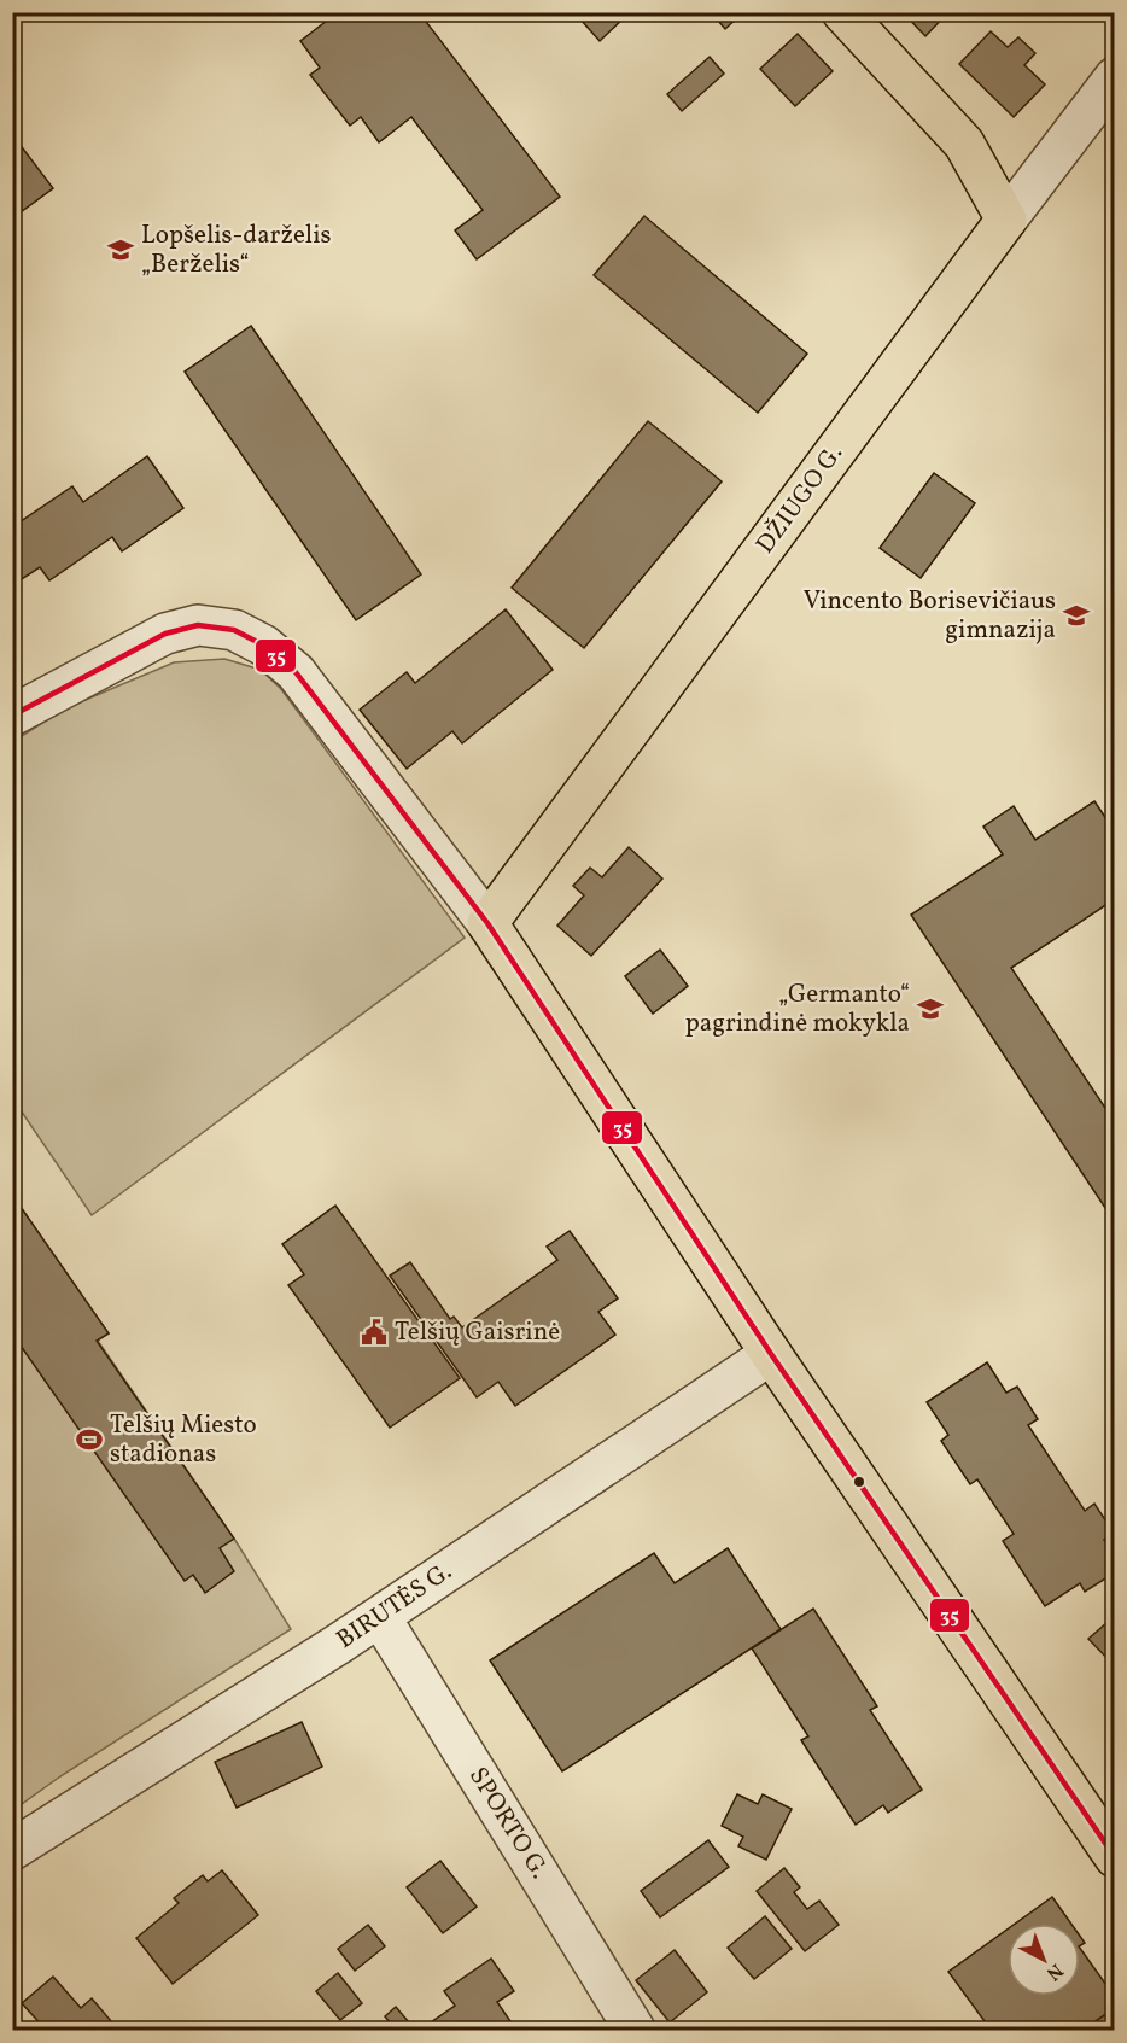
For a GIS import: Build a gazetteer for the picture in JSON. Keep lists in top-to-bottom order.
{
  "streets": {
    "main road": ["DŽIUGO G."],
    "street": ["BIRUTĖS G.", "SPORTO G."]
  },
  "crossings": [
    ["BIRUTĖS G.", "SPORTO G."]
  ],
  "places": {
    "school or university": ["Lopšelis-darželis „Berželis“", "Vincento Borisevičiaus gimnazija", "„Germanto“ pagrindinė mokykla"],
    "public building": ["Telšių Gaisrinė"],
    "sports": ["Telšių Miesto stadionas"]
  },
  "lines": ["transit line 35"],
  "north": "bottom right"
}
